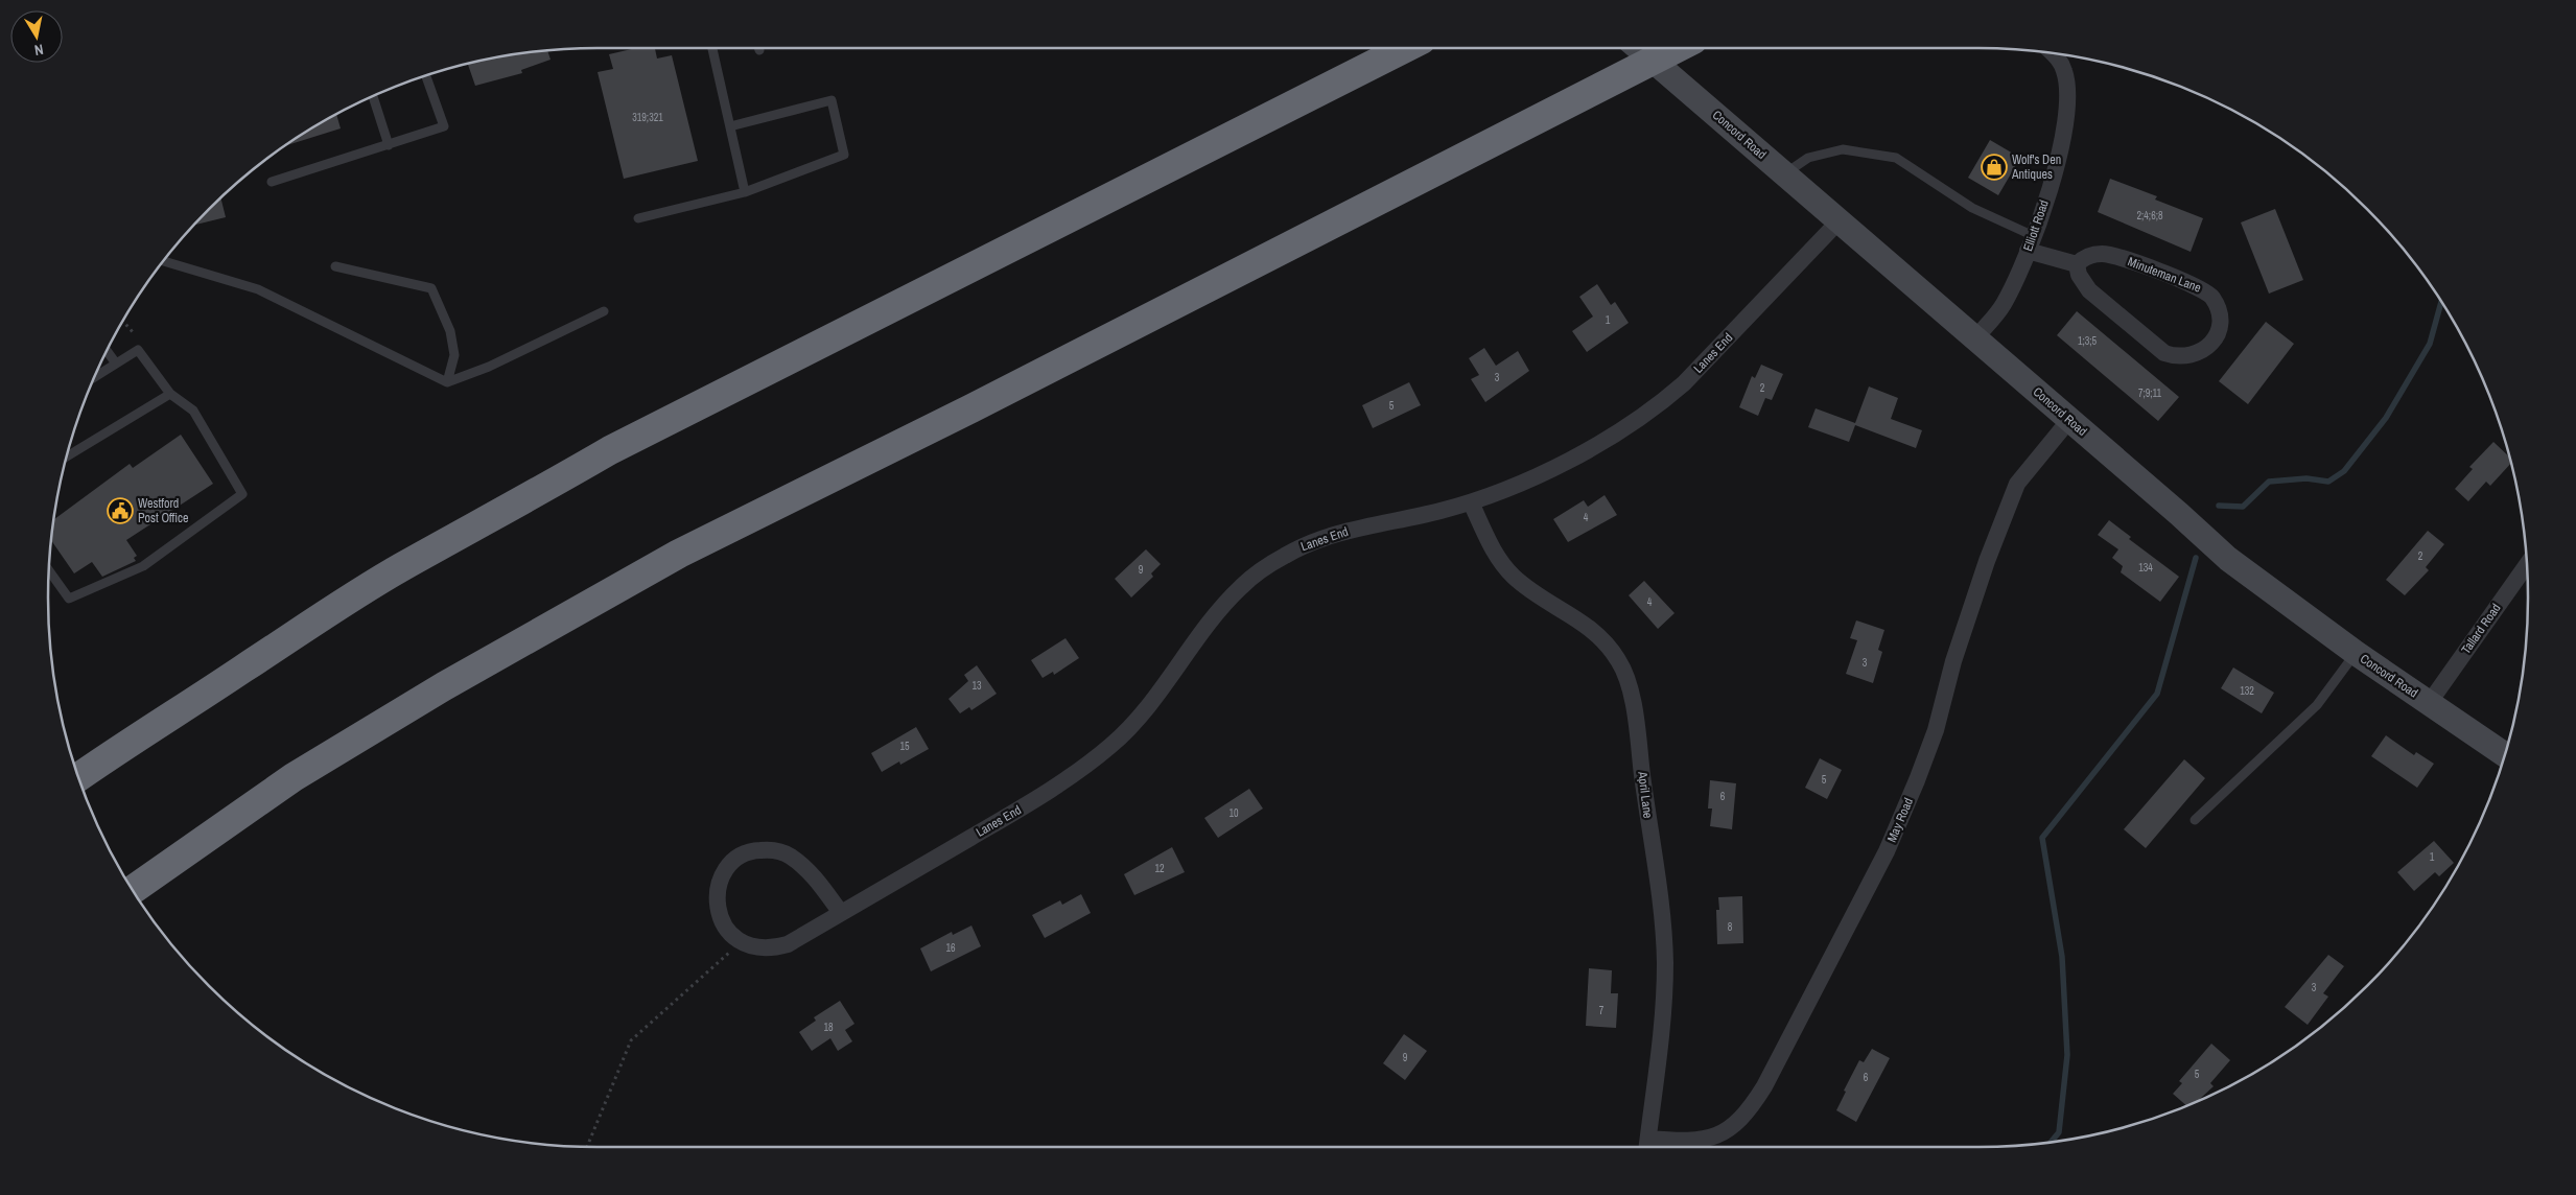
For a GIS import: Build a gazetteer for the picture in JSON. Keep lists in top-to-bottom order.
{
  "streets": {
    "main road": ["Concord Road"],
    "street": [
      "Elliott Road",
      "Minuteman Lane",
      "Lanes End",
      "Tallard Road",
      "April Lane",
      "May Road"
    ]
  },
  "crossings": [
    ["Concord Road", "Elliott Road"],
    ["Concord Road", "Lanes End"],
    ["Concord Road", "Tallard Road"],
    ["Concord Road", "May Road"],
    ["Lanes End", "April Lane"],
    ["April Lane", "May Road"]
  ],
  "places": {
    "shop": ["Wolf's Den Antiques"],
    "public building": ["Westford Post Office"]
  },
  "house_numbers": [
    "319;321",
    "2;4;6;8",
    "1",
    "1;3;5",
    "3",
    "2",
    "7;9;11",
    "5",
    "4",
    "2",
    "134",
    "9",
    "4",
    "3",
    "13",
    "132",
    "15",
    "5",
    "6",
    "10",
    "1",
    "12",
    "8",
    "16",
    "3",
    "7",
    "18",
    "9",
    "5",
    "6"
  ],
  "north": "bottom"
}
